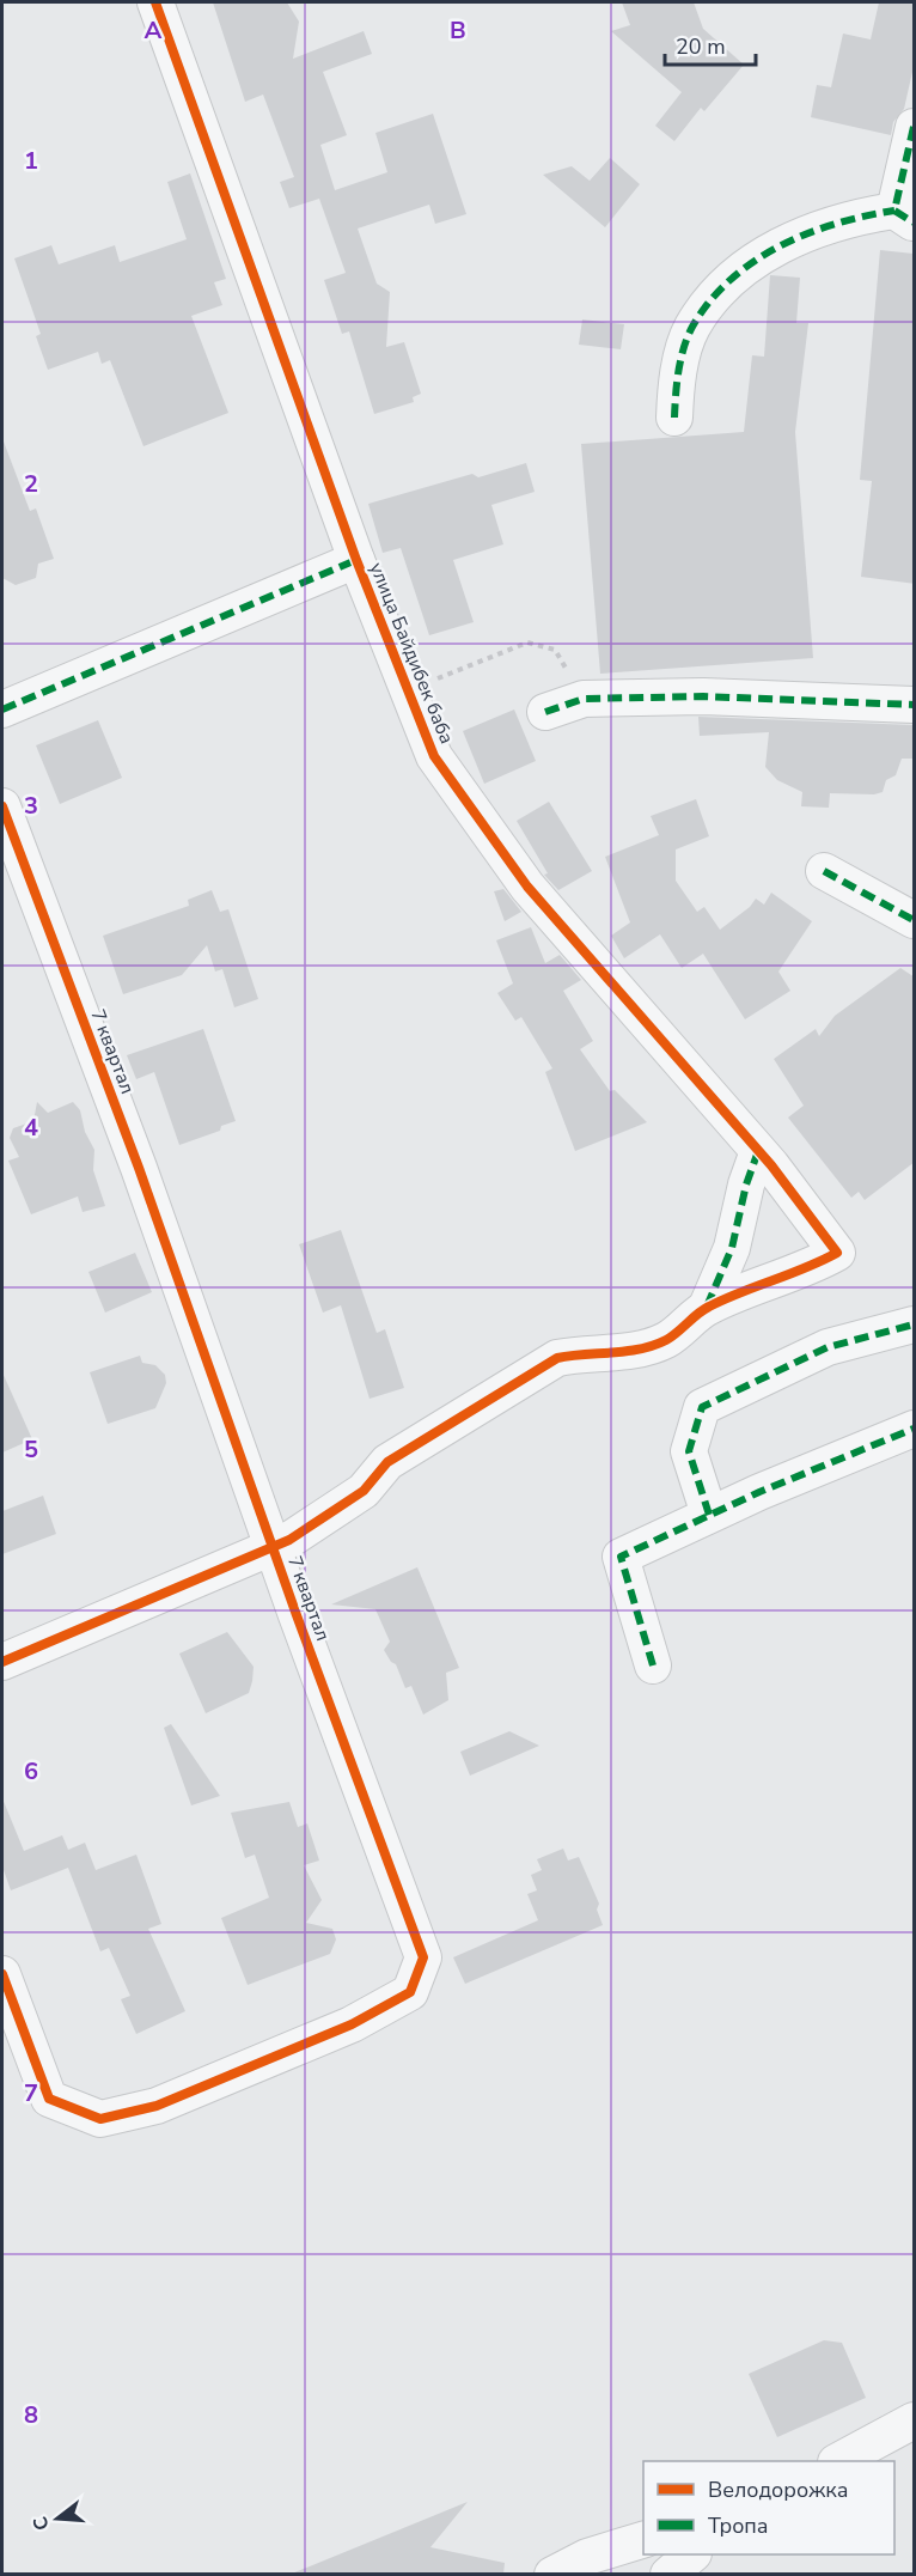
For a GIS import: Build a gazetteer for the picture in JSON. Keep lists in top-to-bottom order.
{
  "streets": {
    "street": ["улица Байдибек баба", "7 квартал"]
  },
  "legend": ["Велодорожка", "Тропа"],
  "scale_bar": "20 m",
  "north": "left",
  "grid": {
    "columns": ["A", "B"],
    "rows": [
      "1",
      "2",
      "3",
      "4",
      "5",
      "6",
      "7",
      "8"
    ]
  }
}
